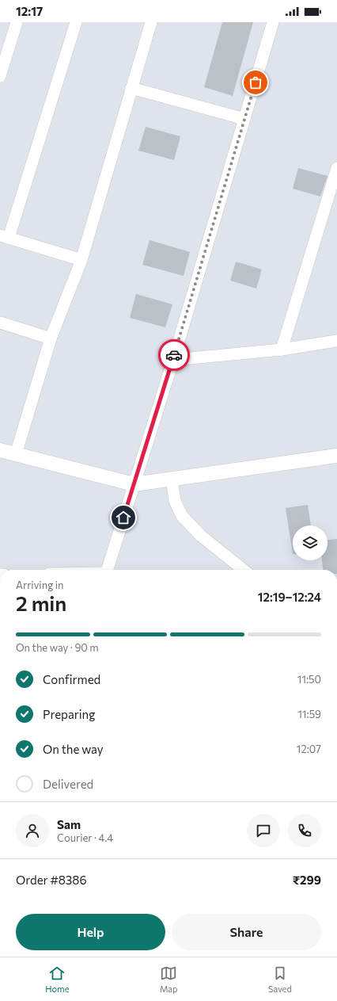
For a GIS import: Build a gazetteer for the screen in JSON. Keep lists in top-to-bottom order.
{
  "page": {
    "status": "12:17",
    "heading": ["2 min", "Arriving in", "12:19–12:24"],
    "panel": [
      "Sam",
      "Courier · 4.4",
      "Order #8386",
      "₹299"
    ],
    "bar": "On the way · 90 m",
    "list": [
      ["Confirmed", "11:50"],
      ["Preparing", "11:59"],
      ["On the way", "12:07"],
      "Delivered"
    ],
    "buttons": ["Help", "Share"],
    "tabs": ["Home", "Map", "Saved"]
  }
}
